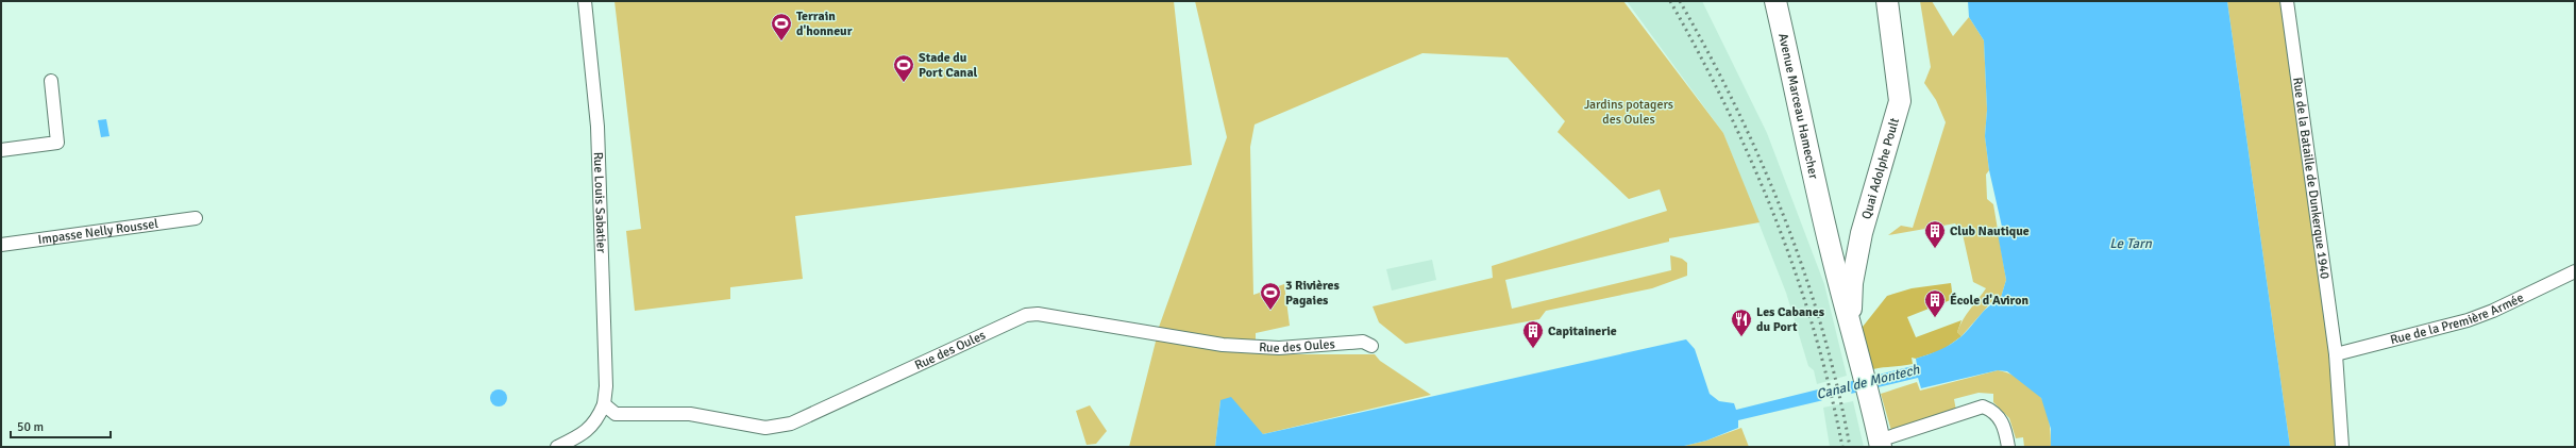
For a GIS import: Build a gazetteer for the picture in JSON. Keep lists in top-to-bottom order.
{
  "streets": {
    "main road": ["Avenue Marceau Hamecher", "Quai Adolphe Poult"],
    "street": [
      "Rue de la Bataille de Dunkerque 1940",
      "Rue Louis Sabatier",
      "Impasse Nelly Roussel",
      "Rue de la Première Armée",
      "Rue des Oules"
    ]
  },
  "crossings": [
    ["Avenue Marceau Hamecher", "Quai Adolphe Poult"],
    ["Rue de la Bataille de Dunkerque 1940", "Rue de la Première Armée"],
    ["Rue Louis Sabatier", "Rue des Oules"]
  ],
  "water": ["Le Tarn", "Canal de Montech"],
  "parks": ["Jardins potagers des Oules"],
  "places": {
    "sports": ["Terrain d'honneur", "Stade du Port Canal", "3 Rivières Pagaies"],
    "building": ["Club Nautique", "École d'Aviron", "Capitainerie"],
    "restaurant": ["Les Cabanes du Port"]
  },
  "scale_bar": "50 m"
}
